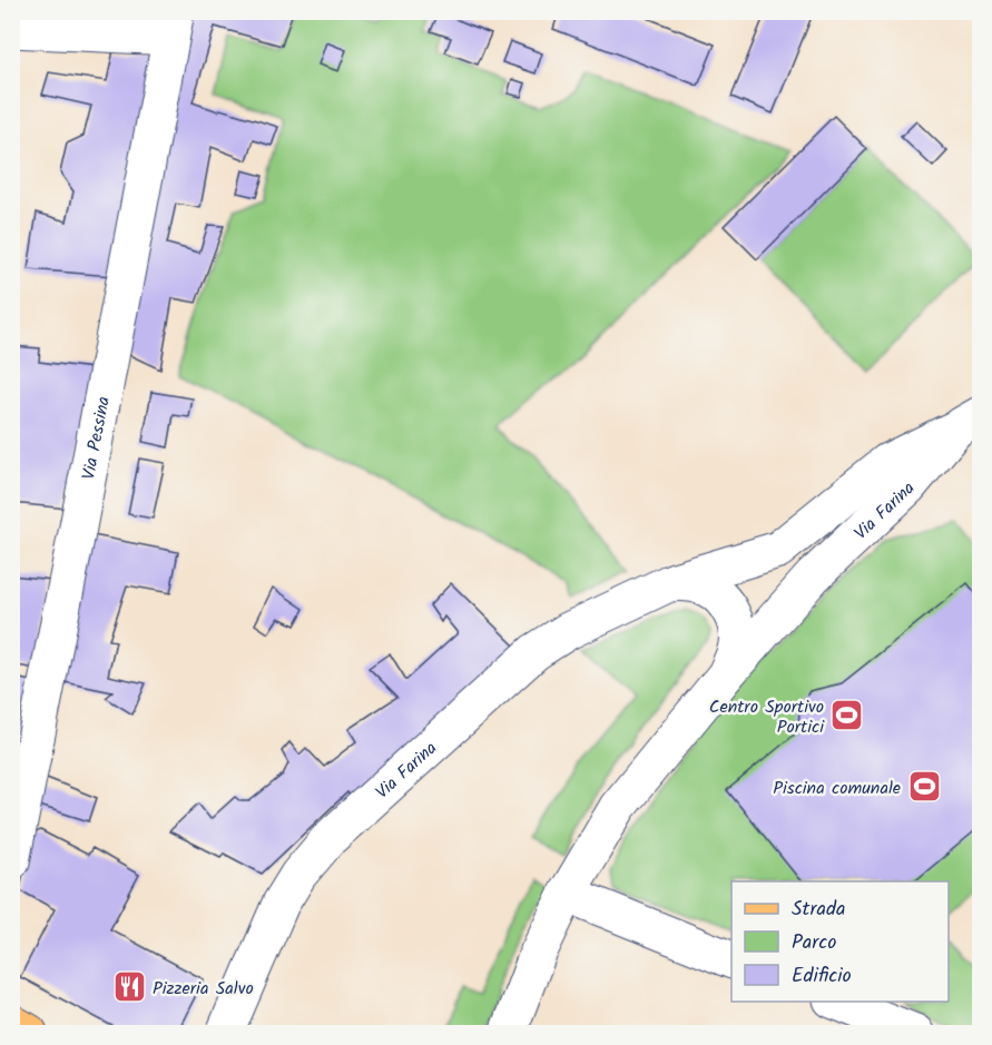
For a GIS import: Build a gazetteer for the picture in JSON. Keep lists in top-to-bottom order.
{
  "streets": {
    "street": ["Via Pessina", "Via Farina"]
  },
  "places": {
    "sports": ["Centro Sportivo Portici", "Piscina comunale"],
    "restaurant": ["Pizzeria Salvo"]
  },
  "legend": ["Strada", "Parco", "Edificio"]
}
